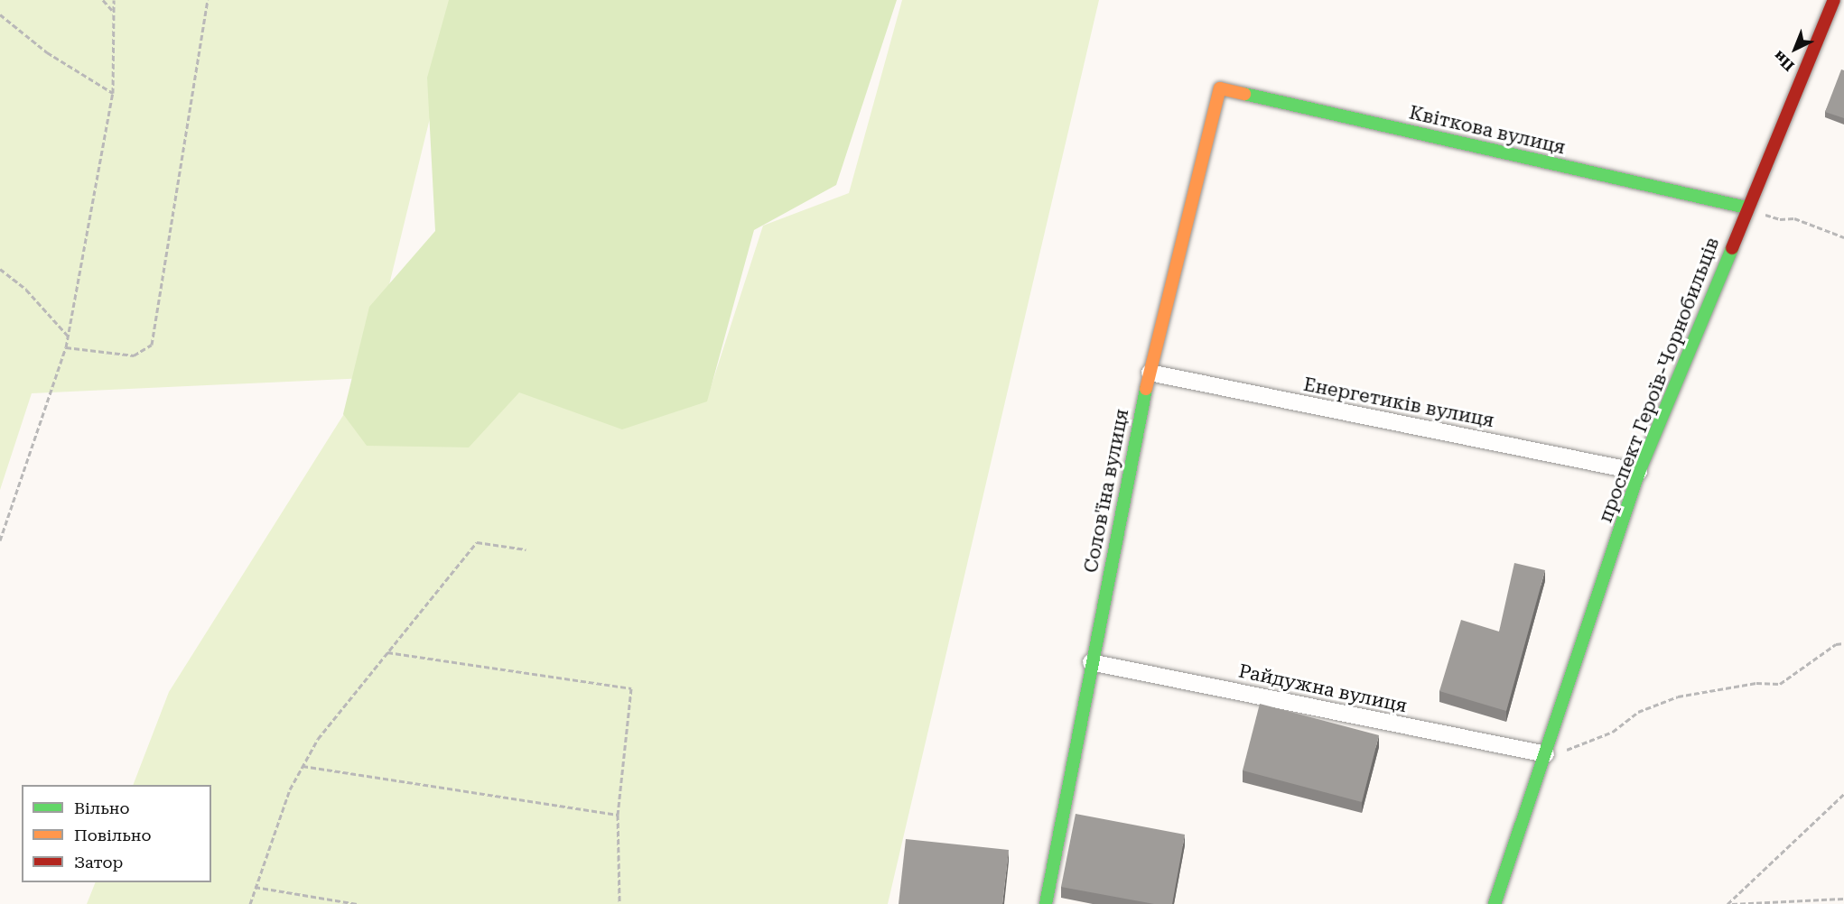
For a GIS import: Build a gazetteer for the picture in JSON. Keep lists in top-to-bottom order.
{
  "streets": {
    "street": [
      "Квіткова вулиця",
      "проспект Героїв-Чорнобильців",
      "Енергетиків вулиця",
      "Солов'їна вулиця",
      "Райдужна вулиця"
    ]
  },
  "crossings": [
    ["Квіткова вулиця", "проспект Героїв-Чорнобильців"],
    ["Квіткова вулиця", "Солов'їна вулиця"],
    ["проспект Героїв-Чорнобильців", "Енергетиків вулиця"],
    ["проспект Героїв-Чорнобильців", "Райдужна вулиця"],
    ["Енергетиків вулиця", "Солов'їна вулиця"],
    ["Солов'їна вулиця", "Райдужна вулиця"]
  ],
  "legend": ["Вільно", "Повільно", "Затор"],
  "north": "bottom left"
}
